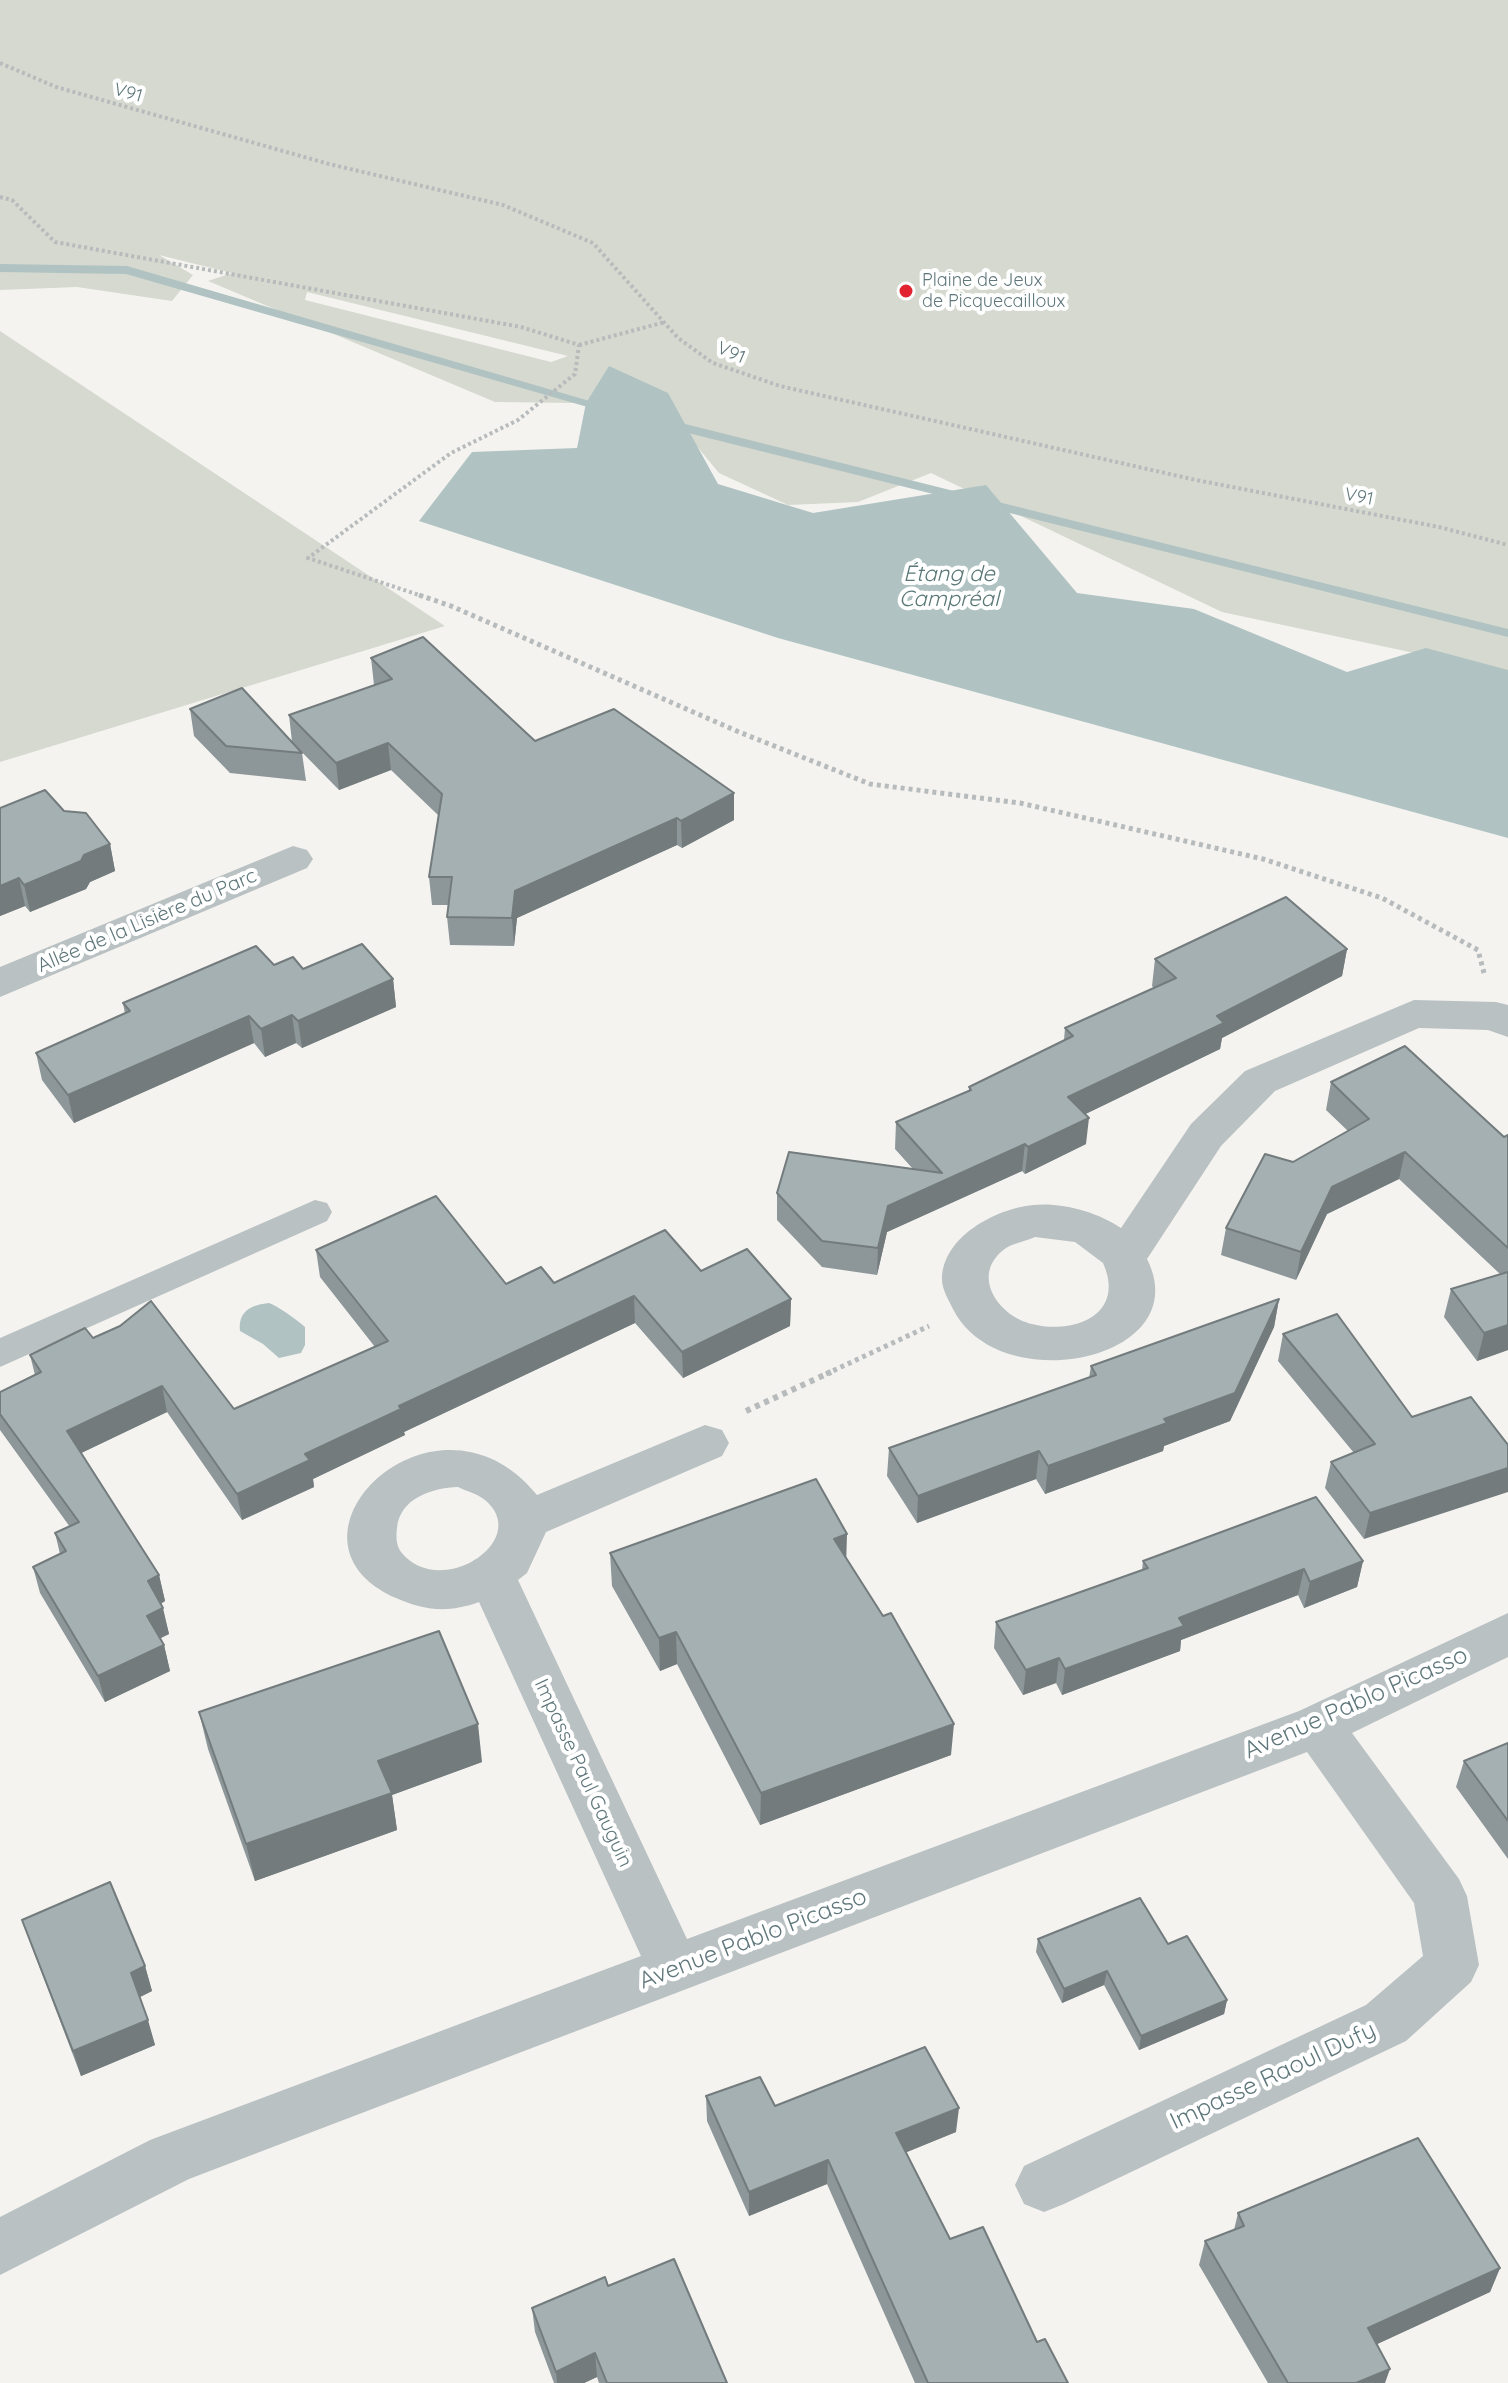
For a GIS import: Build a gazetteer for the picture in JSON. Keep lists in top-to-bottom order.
{
  "streets": {
    "street": [
      "Allée de la Lisière du Parc",
      "Avenue Pablo Picasso",
      "Impasse Paul Gauguin",
      "Impasse Raoul Dufy"
    ],
    "path": ["V91"]
  },
  "crossings": [
    ["Avenue Pablo Picasso", "Impasse Paul Gauguin"],
    ["Avenue Pablo Picasso", "Impasse Raoul Dufy"]
  ],
  "water": ["Étang de Campréal"],
  "places": ["Plaine de Jeux de Picquecailloux"]
}
